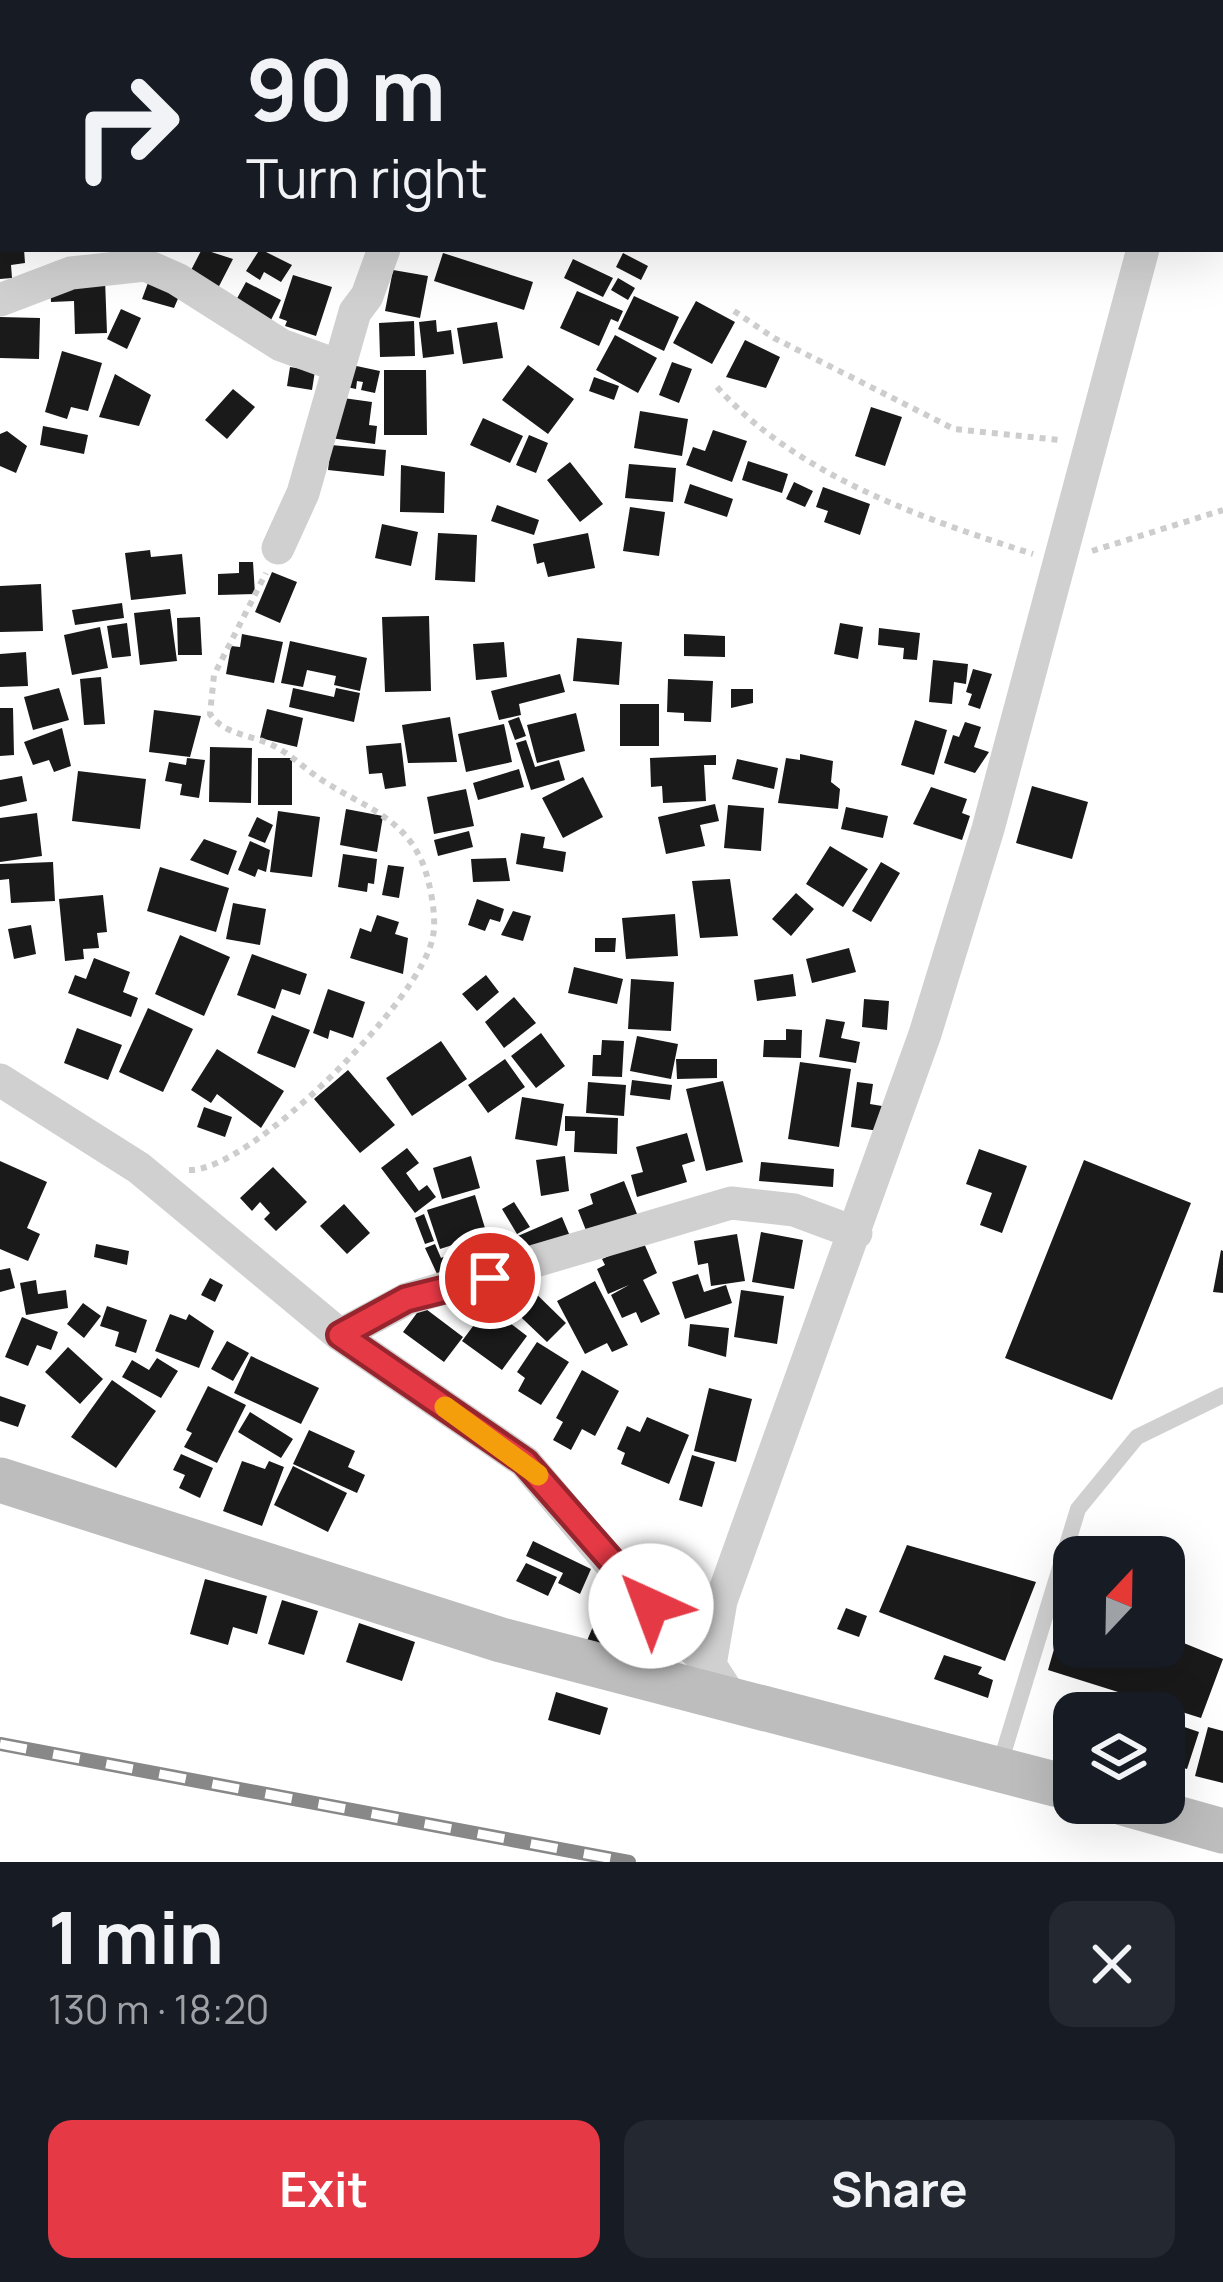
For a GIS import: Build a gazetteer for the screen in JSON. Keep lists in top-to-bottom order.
{
  "north": "top",
  "page": {
    "turn": ["90 m", "Turn right"],
    "heading": ["1 min", "130 m · 18:20"],
    "buttons": ["Exit", "Share"]
  }
}
